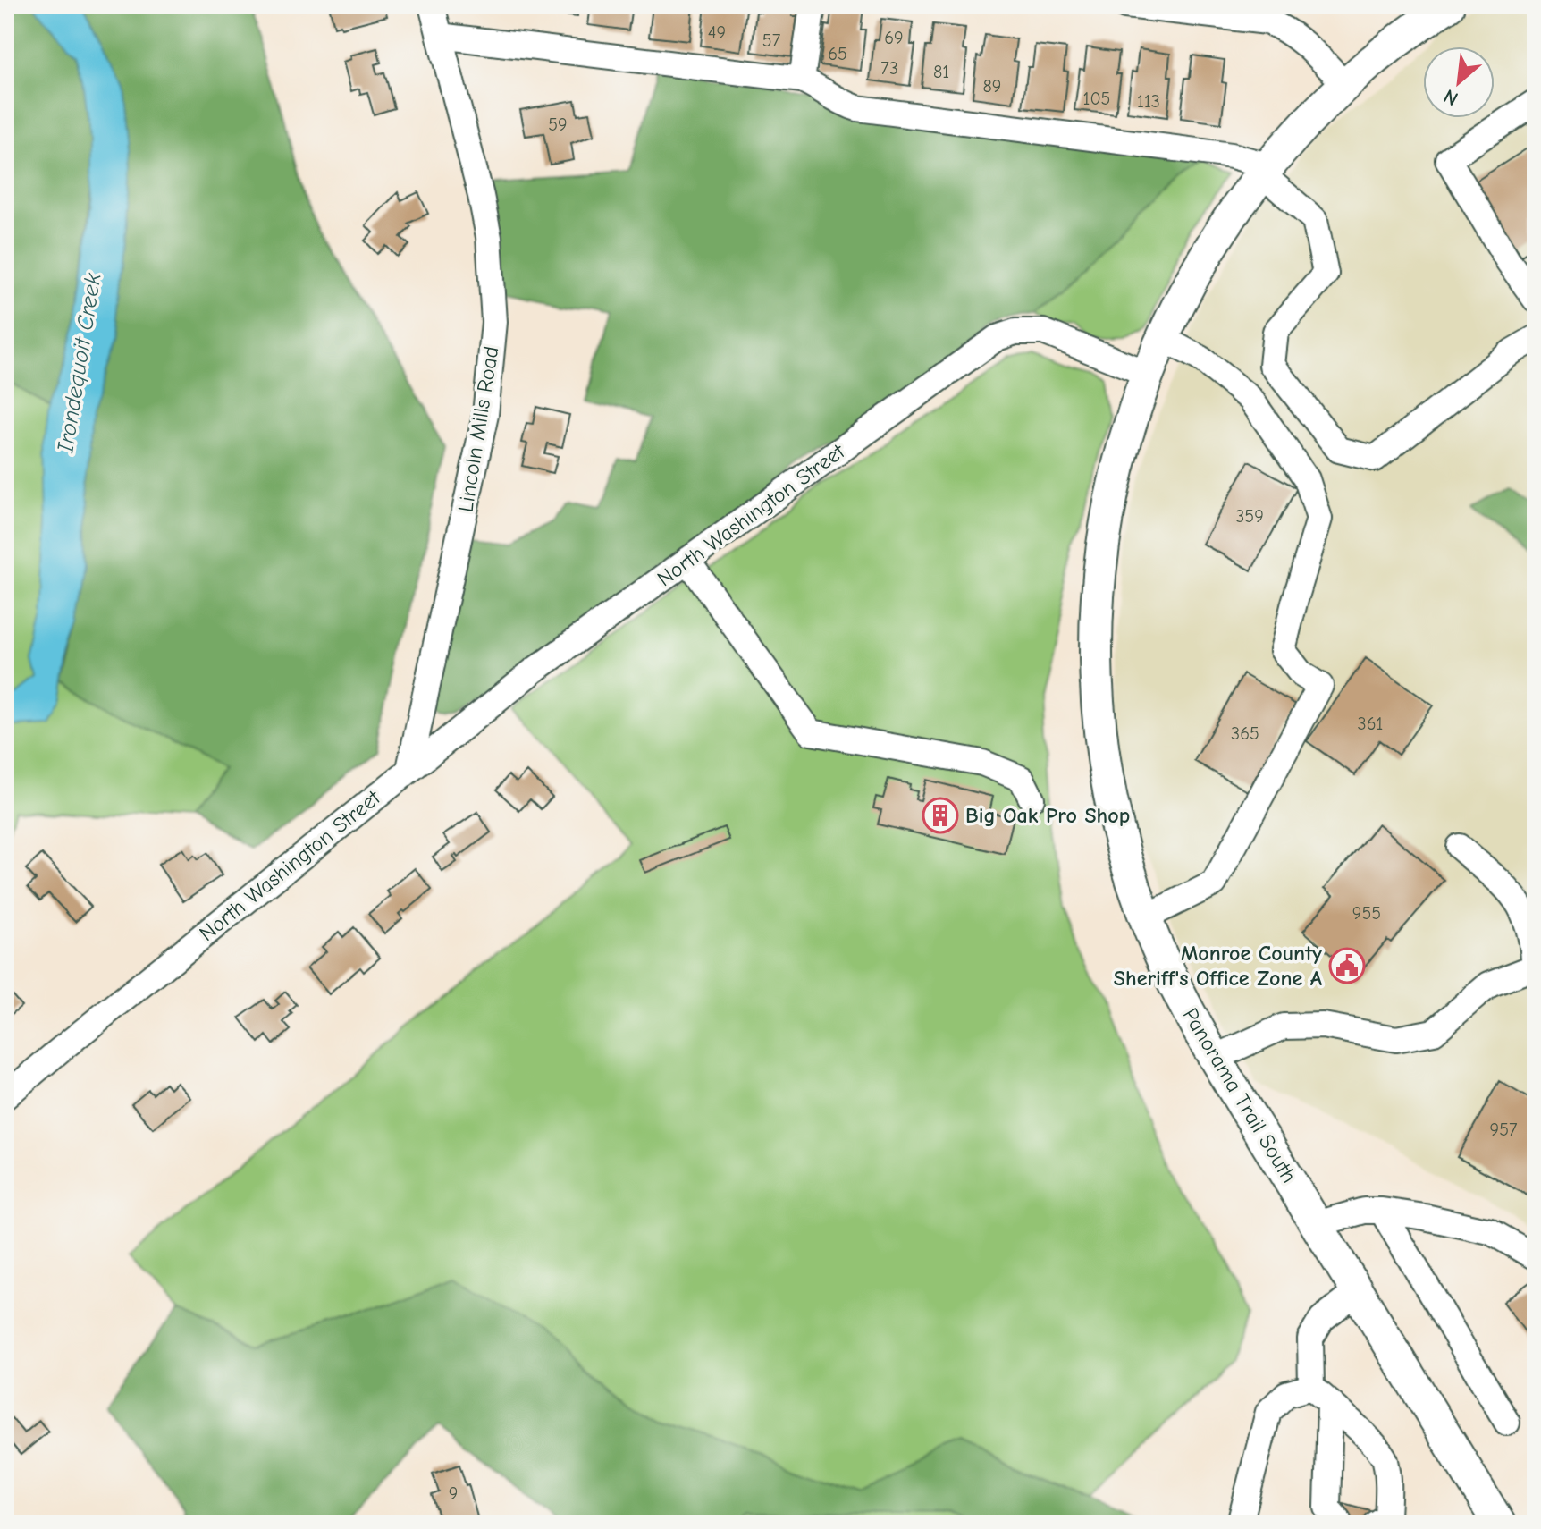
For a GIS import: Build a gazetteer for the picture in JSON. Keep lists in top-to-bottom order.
{
  "streets": {
    "main road": ["Panorama Trail South"],
    "street": ["Lincoln Mills Road", "North Washington Street"]
  },
  "crossings": [
    ["Lincoln Mills Road", "North Washington Street"],
    ["North Washington Street", "Panorama Trail South"]
  ],
  "water": ["Irondequoit Creek"],
  "places": {
    "building": ["Big Oak Pro Shop"],
    "public building": ["Monroe County Sheriff's Office Zone A"]
  },
  "house_numbers": [
    "49",
    "69",
    "57",
    "65",
    "73",
    "81",
    "89",
    "105",
    "113",
    "59",
    "359",
    "361",
    "365",
    "955",
    "957",
    "9"
  ],
  "north": "bottom left"
}
